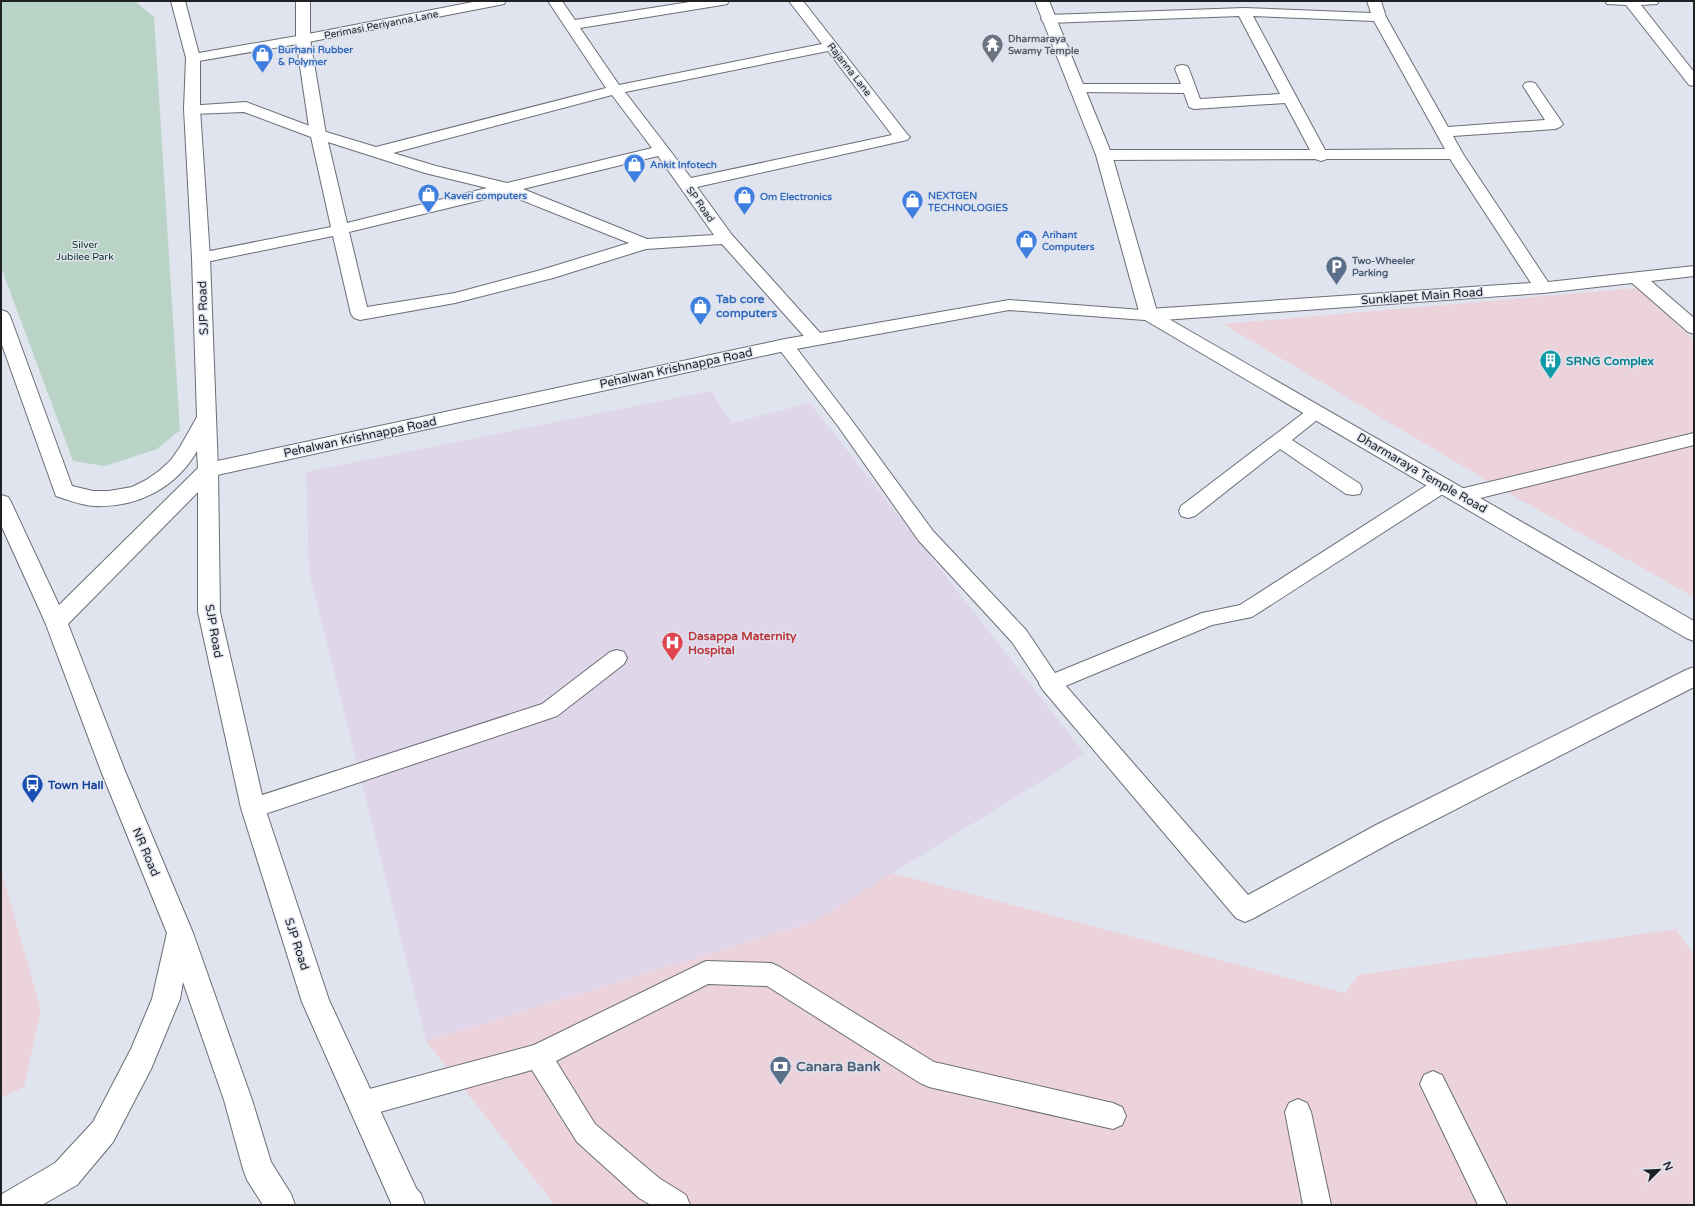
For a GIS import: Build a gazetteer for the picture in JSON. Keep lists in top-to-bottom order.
{
  "streets": {
    "street": [
      "Perimasi Periyanna Lane",
      "Rajanna Lane",
      "SP Road",
      "Sunklapet Main Road",
      "SJP Road",
      "Pehalwan Krishnappa Road",
      "Dharmaraya Temple Road",
      "NR Road"
    ]
  },
  "crossings": [
    ["Perimasi Periyanna Lane", "SJP Road"],
    ["Rajanna Lane", "SP Road"],
    ["SP Road", "Pehalwan Krishnappa Road"],
    ["Sunklapet Main Road", "Pehalwan Krishnappa Road"],
    ["Sunklapet Main Road", "Dharmaraya Temple Road"],
    ["SJP Road", "Pehalwan Krishnappa Road"],
    ["Pehalwan Krishnappa Road", "Dharmaraya Temple Road"]
  ],
  "parks": ["Silver Jubilee Park"],
  "places": {
    "temple": ["Dharmaraya Swamy Temple"],
    "shop": [
      "Burhani Rubber & Polymer",
      "Ankit Infotech",
      "Kaveri computers",
      "Om Electronics",
      "NEXTGEN TECHNOLOGIES",
      "Arihant Computers",
      "Tab core computers"
    ],
    "parking": ["Two-Wheeler Parking"],
    "building": ["SRNG Complex"],
    "hospital": ["Dasappa Maternity Hospital"],
    "bus stop": ["Town Hall"],
    "bank": ["Canara Bank"]
  },
  "north": "top right"
}
